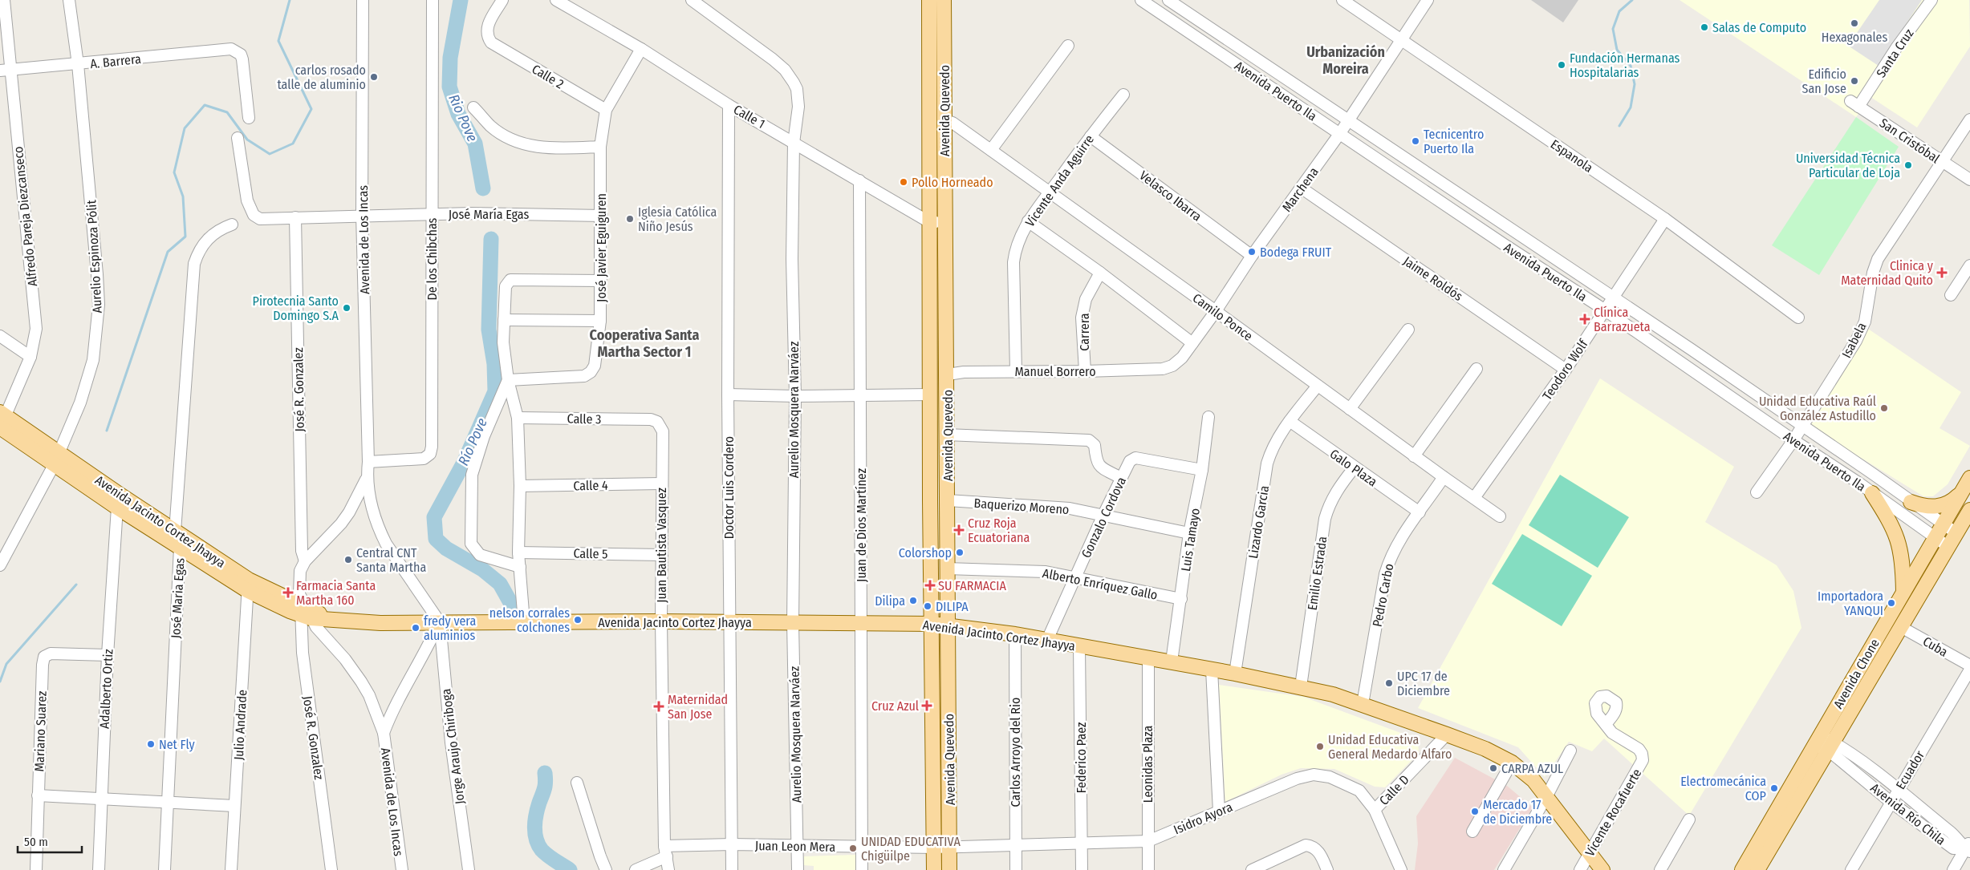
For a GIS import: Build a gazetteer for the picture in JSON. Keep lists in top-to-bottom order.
{
  "streets": {
    "main road": ["Avenida Quevedo", "Avenida Jacinto Cortez Jhayya", "Avenida Chone"],
    "street": [
      "Santa Cruz",
      "A. Barrera",
      "Calle 2",
      "Avenida Puerto Ila",
      "Calle 1",
      "San Cristóbal",
      "Espanola",
      "Vicente Anda Aguirre",
      "Marchena",
      "Velasco Ibarra",
      "José María Egas",
      "Alfredo Pareja Diezcanseco",
      "Avenida de Los Incas",
      "José Javier Eguiguren",
      "Aurelio Espinoza Pólit",
      "De los Chibchas",
      "Jaime Roldós",
      "Camilo Ponce",
      "Carrera",
      "Isabela",
      "Teodoro Wolf",
      "Manuel Borrero",
      "José R. Gonzalez",
      "Aurelio Mosquera Narváez",
      "Calle 3",
      "Galo Plaza",
      "Calle 4",
      "Doctor Luis Cordero",
      "Baquerizo Moreno",
      "Gonzalo Cordova",
      "Lizardo Garcia",
      "Juan de Dios Martínez",
      "Luis Tamayo",
      "Juan Bautista Vasquez",
      "Calle 5",
      "Emilio Estrada",
      "Alberto Enríquez Gallo",
      "Pedro Carbo",
      "José Maria Egas",
      "Cuba",
      "Adalberto Ortiz",
      "Julio Andrade",
      "Mariano Suarez",
      "Jorge Araujo Chiriboga",
      "Carlos Arroyo del Rio",
      "Federico Paez",
      "Leonidas Plaza",
      "Ecuador",
      "Calle D",
      "Vicente Rocafuerte",
      "Avenida Río Chila",
      "Isidro Ayora",
      "Juan Leon Mera"
    ]
  },
  "crossings": [
    ["Santa Cruz", "San Cristóbal"],
    ["A. Barrera", "Alfredo Pareja Diezcanseco"],
    ["A. Barrera", "Aurelio Espinoza Pólit"],
    ["Calle 2", "José Javier Eguiguren"],
    ["Avenida Puerto Ila", "Marchena"],
    ["Avenida Puerto Ila", "Isabela"],
    ["Avenida Puerto Ila", "Teodoro Wolf"],
    ["Avenida Puerto Ila", "Avenida Chone"],
    ["Avenida Quevedo", "Calle 1"],
    ["Avenida Quevedo", "Camilo Ponce"],
    ["Avenida Quevedo", "Manuel Borrero"],
    ["Avenida Quevedo", "Baquerizo Moreno"],
    ["Avenida Quevedo", "Avenida Jacinto Cortez Jhayya"],
    ["Avenida Quevedo", "Alberto Enríquez Gallo"],
    ["Avenida Quevedo", "Isidro Ayora"],
    ["Avenida Quevedo", "Juan Leon Mera"],
    ["Calle 1", "José Javier Eguiguren"],
    ["Calle 1", "Aurelio Mosquera Narváez"],
    ["Calle 1", "Doctor Luis Cordero"],
    ["Calle 1", "Juan de Dios Martínez"],
    ["San Cristóbal", "Isabela"],
    ["Espanola", "Marchena"],
    ["Espanola", "Teodoro Wolf"],
    ["Vicente Anda Aguirre", "Velasco Ibarra"],
    ["Vicente Anda Aguirre", "Camilo Ponce"],
    ["Vicente Anda Aguirre", "Manuel Borrero"],
    ["Marchena", "Velasco Ibarra"],
    ["Marchena", "Jaime Roldós"],
    ["Marchena", "Camilo Ponce"],
    ["Marchena", "Manuel Borrero"],
    ["José María Egas", "Avenida de Los Incas"],
    ["José María Egas", "José Javier Eguiguren"],
    ["José María Egas", "De los Chibchas"],
    ["José María Egas", "José R. Gonzalez"],
    ["Alfredo Pareja Diezcanseco", "Avenida Jacinto Cortez Jhayya"],
    ["Avenida de Los Incas", "De los Chibchas"],
    ["Avenida de Los Incas", "José R. Gonzalez"],
    ["Avenida de Los Incas", "Avenida Jacinto Cortez Jhayya"],
    ["Avenida de Los Incas", "Jorge Araujo Chiriboga"],
    ["Aurelio Espinoza Pólit", "Avenida Jacinto Cortez Jhayya"],
    ["Jaime Roldós", "Teodoro Wolf"],
    ["Camilo Ponce", "Teodoro Wolf"],
    ["Camilo Ponce", "Lizardo Garcia"],
    ["Camilo Ponce", "Pedro Carbo"],
    ["Carrera", "Manuel Borrero"],
    ["José R. Gonzalez", "Avenida Jacinto Cortez Jhayya"],
    ["Aurelio Mosquera Narváez", "Avenida Jacinto Cortez Jhayya"],
    ["Aurelio Mosquera Narváez", "Juan Leon Mera"],
    ["Calle 3", "Juan Bautista Vasquez"],
    ["Galo Plaza", "Lizardo Garcia"],
    ["Galo Plaza", "Emilio Estrada"],
    ["Galo Plaza", "Pedro Carbo"],
    ["Calle 4", "Juan Bautista Vasquez"],
    ["Doctor Luis Cordero", "Avenida Jacinto Cortez Jhayya"],
    ["Doctor Luis Cordero", "Juan Leon Mera"],
    ["Baquerizo Moreno", "Gonzalo Cordova"],
    ["Baquerizo Moreno", "Luis Tamayo"],
    ["Gonzalo Cordova", "Avenida Jacinto Cortez Jhayya"],
    ["Gonzalo Cordova", "Luis Tamayo"],
    ["Gonzalo Cordova", "Alberto Enríquez Gallo"],
    ["Avenida Jacinto Cortez Jhayya", "Lizardo Garcia"],
    ["Avenida Jacinto Cortez Jhayya", "Juan de Dios Martínez"],
    ["Avenida Jacinto Cortez Jhayya", "Luis Tamayo"],
    ["Avenida Jacinto Cortez Jhayya", "Juan Bautista Vasquez"],
    ["Avenida Jacinto Cortez Jhayya", "Emilio Estrada"],
    ["Avenida Jacinto Cortez Jhayya", "Pedro Carbo"],
    ["Avenida Jacinto Cortez Jhayya", "José Maria Egas"],
    ["Avenida Jacinto Cortez Jhayya", "Adalberto Ortiz"],
    ["Avenida Jacinto Cortez Jhayya", "Julio Andrade"],
    ["Avenida Jacinto Cortez Jhayya", "Jorge Araujo Chiriboga"],
    ["Avenida Jacinto Cortez Jhayya", "Carlos Arroyo del Rio"],
    ["Avenida Jacinto Cortez Jhayya", "Federico Paez"],
    ["Avenida Jacinto Cortez Jhayya", "Leonidas Plaza"],
    ["Avenida Jacinto Cortez Jhayya", "Calle D"],
    ["Avenida Jacinto Cortez Jhayya", "Vicente Rocafuerte"],
    ["Juan de Dios Martínez", "Juan Leon Mera"],
    ["Luis Tamayo", "Alberto Enríquez Gallo"],
    ["Juan Bautista Vasquez", "Calle 5"],
    ["Juan Bautista Vasquez", "Juan Leon Mera"],
    ["Cuba", "Avenida Chone"],
    ["Avenida Chone", "Avenida Río Chila"],
    ["Adalberto Ortiz", "Mariano Suarez"],
    ["Carlos Arroyo del Rio", "Isidro Ayora"],
    ["Federico Paez", "Isidro Ayora"],
    ["Leonidas Plaza", "Isidro Ayora"],
    ["Ecuador", "Avenida Río Chila"],
    ["Calle D", "Isidro Ayora"],
    ["Isidro Ayora", "Juan Leon Mera"]
  ],
  "districts": ["Urbanización Moreira", "Cooperativa Santa Martha Sector 1"],
  "water": ["Rio Pove", "Río Pove"],
  "places": {
    "other": [
      "Hexagonales",
      "Salas de Computo",
      "Fundación Hermanas Hospitalarias",
      "carlos rosado talle de aluminio",
      "Edificio San Jose",
      "Tecnicentro Puerto Ila",
      "Universidad Técnica Particular de Loja",
      "Pollo Horneado",
      "Iglesia Católica Niño Jesús",
      "Bodega FRUIT",
      "Pirotecnia Santo Domingo S.A",
      "Unidad Educativa Raúl González Astudillo",
      "Colorshop",
      "Central CNT Santa Martha",
      "Dilipa",
      "Importadora YANQUI",
      "DILIPA",
      "nelson corrales colchones",
      "fredy vera aluminios",
      "UPC 17 de Diciembre",
      "Net Fly",
      "Unidad Educativa General Medardo Alfaro",
      "CARPA AZUL",
      "Electromecánica COP",
      "Mercado 17 de Diciembre",
      "UNIDAD EDUCATIVA Chigüilpe"
    ],
    "health": [
      "Clinica y Maternidad Quito",
      "Clínica Barrazueta",
      "Cruz Roja Ecuatoriana",
      "SU FARMACIA",
      "Farmacia Santa Martha 160",
      "Cruz Azul",
      "Maternidad San Jose"
    ]
  },
  "scale_bar": "50 m"
}
